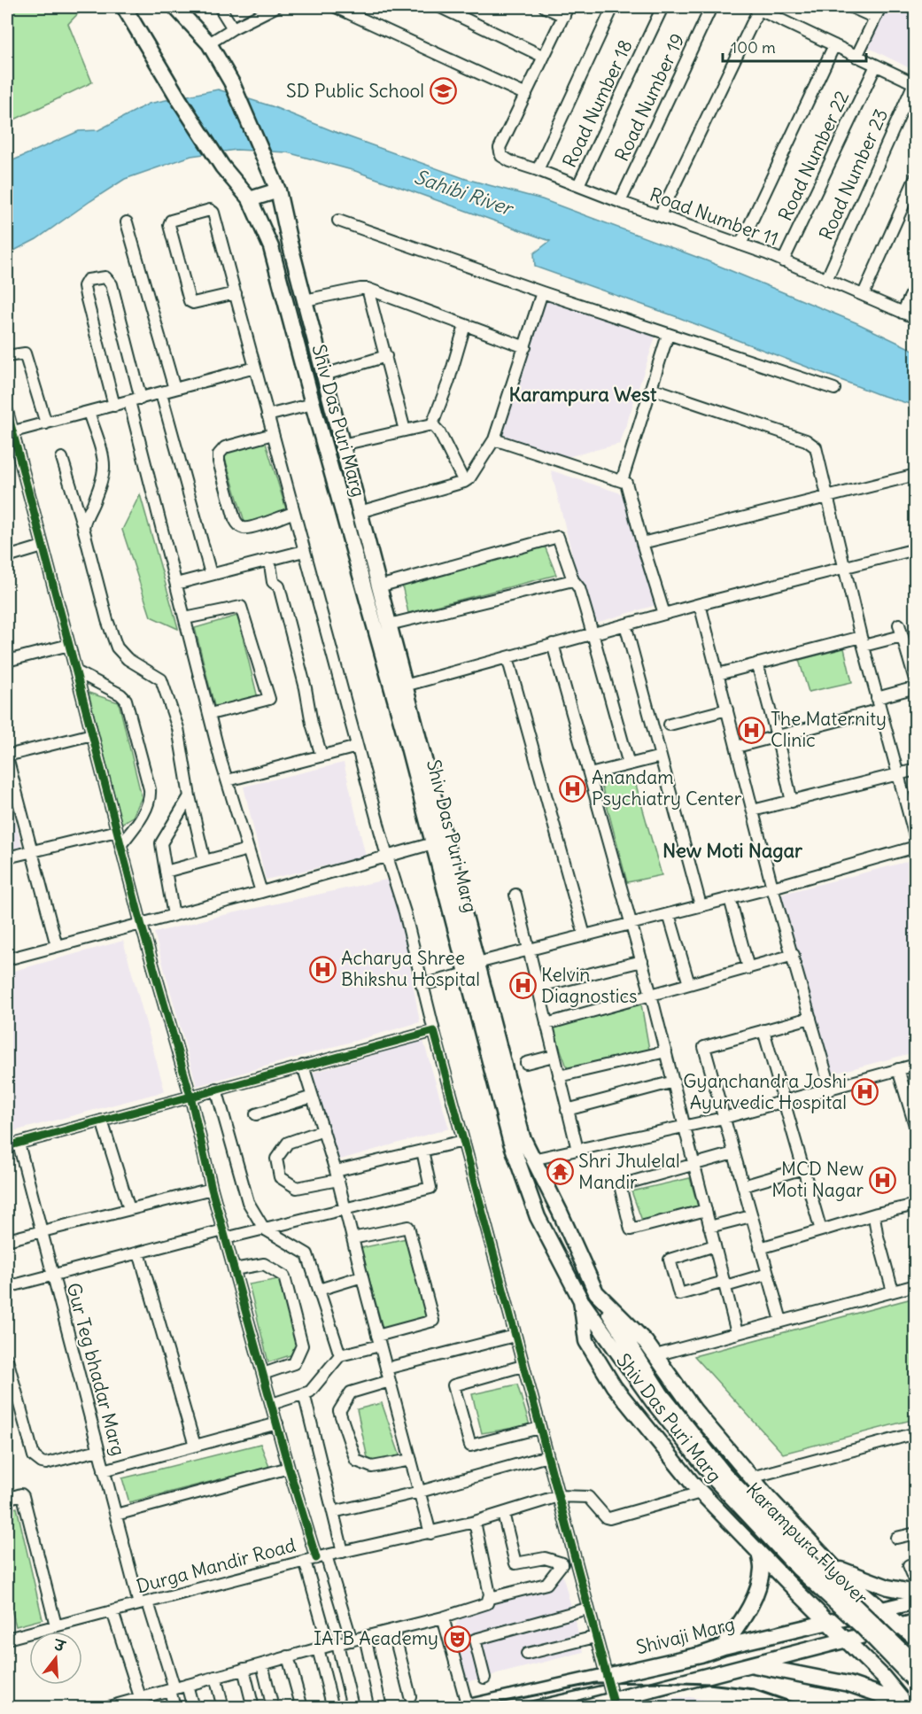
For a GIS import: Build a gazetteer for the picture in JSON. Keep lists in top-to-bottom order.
{
  "streets": {
    "main road": ["Shiv Das Puri Marg", "Karampura Flyover", "Shivaji Marg"],
    "street": [
      "Road Number 19",
      "Road Number 18",
      "Road Number 22",
      "Road Number 23",
      "Road Number 11",
      "Gur Teg bhadar Marg",
      "Durga Mandir Road"
    ]
  },
  "crossings": [
    ["Road Number 19", "Road Number 11"],
    ["Road Number 18", "Road Number 11"],
    ["Road Number 22", "Road Number 11"],
    ["Road Number 23", "Road Number 11"],
    ["Shiv Das Puri Marg", "Karampura Flyover"],
    ["Shiv Das Puri Marg", "Durga Mandir Road"],
    ["Shiv Das Puri Marg", "Shivaji Marg"],
    ["Gur Teg bhadar Marg", "Durga Mandir Road"]
  ],
  "districts": ["Karampura West", "New Moti Nagar"],
  "water": ["Sahibi River"],
  "places": {
    "school or university": ["SD Public School"],
    "hospital": [
      "The Maternity Clinic",
      "Anandam Psychiatry Center",
      "Acharya Shree Bhikshu Hospital",
      "Kelvin Diagnostics",
      "Gyanchandra Joshi Ayurvedic Hospital",
      "MCD New Moti Nagar"
    ],
    "temple": ["Shri Jhulelal Mandir"],
    "theatre": ["IATB Academy"]
  },
  "scale_bar": "100 m",
  "north": "top"
}
